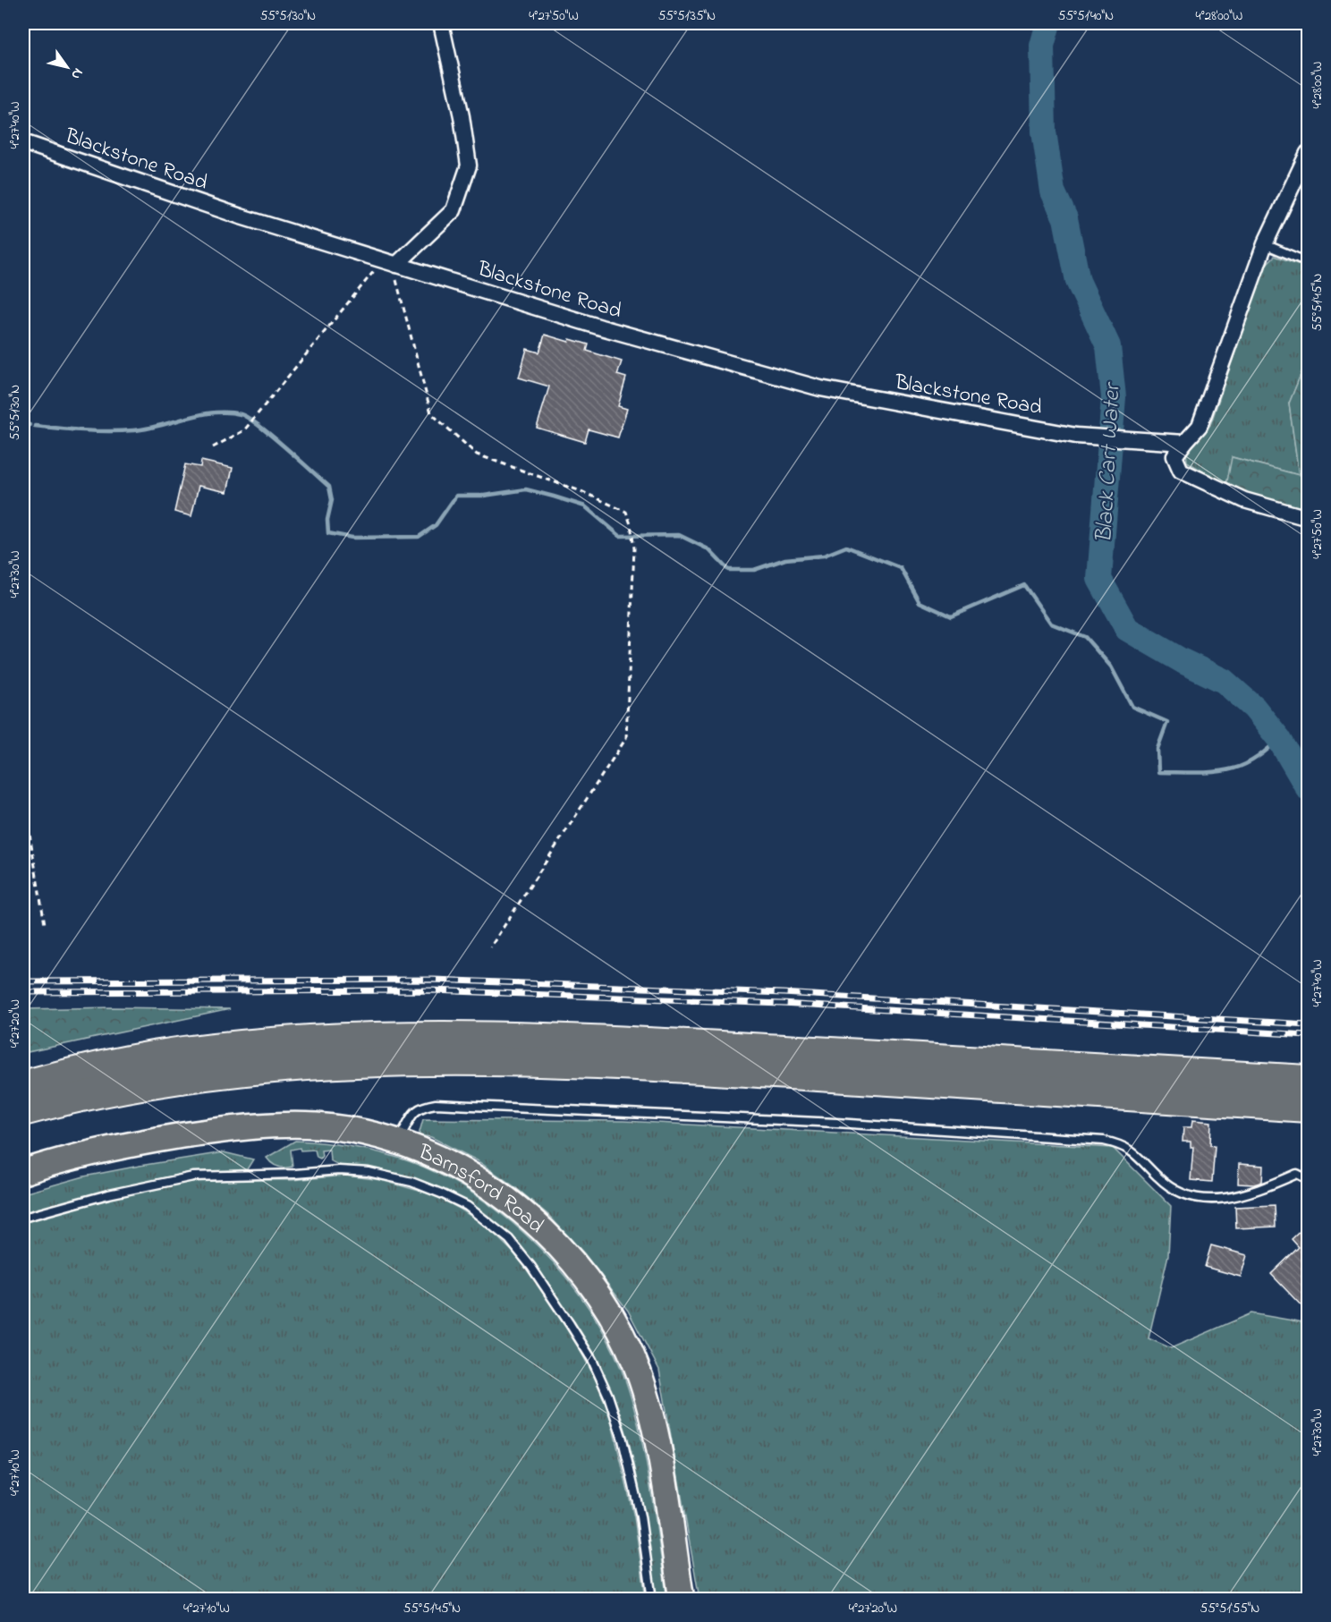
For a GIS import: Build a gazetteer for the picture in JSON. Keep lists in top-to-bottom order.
{
  "streets": {
    "main road": ["Barnsford Road"],
    "street": ["Blackstone Road"]
  },
  "water": ["Black Cart Water"],
  "north": "bottom right",
  "coordinates": [
    "55°51'30\"N",
    "4°27'50\"W",
    "55°51'35\"N",
    "55°51'40\"N",
    "4°28'00\"W",
    "4°27'40\"W",
    "55°51'45\"N",
    "4°27'30\"W",
    "4°27'20\"W",
    "4°27'10\"W",
    "55°51'55\"N"
  ]
}
